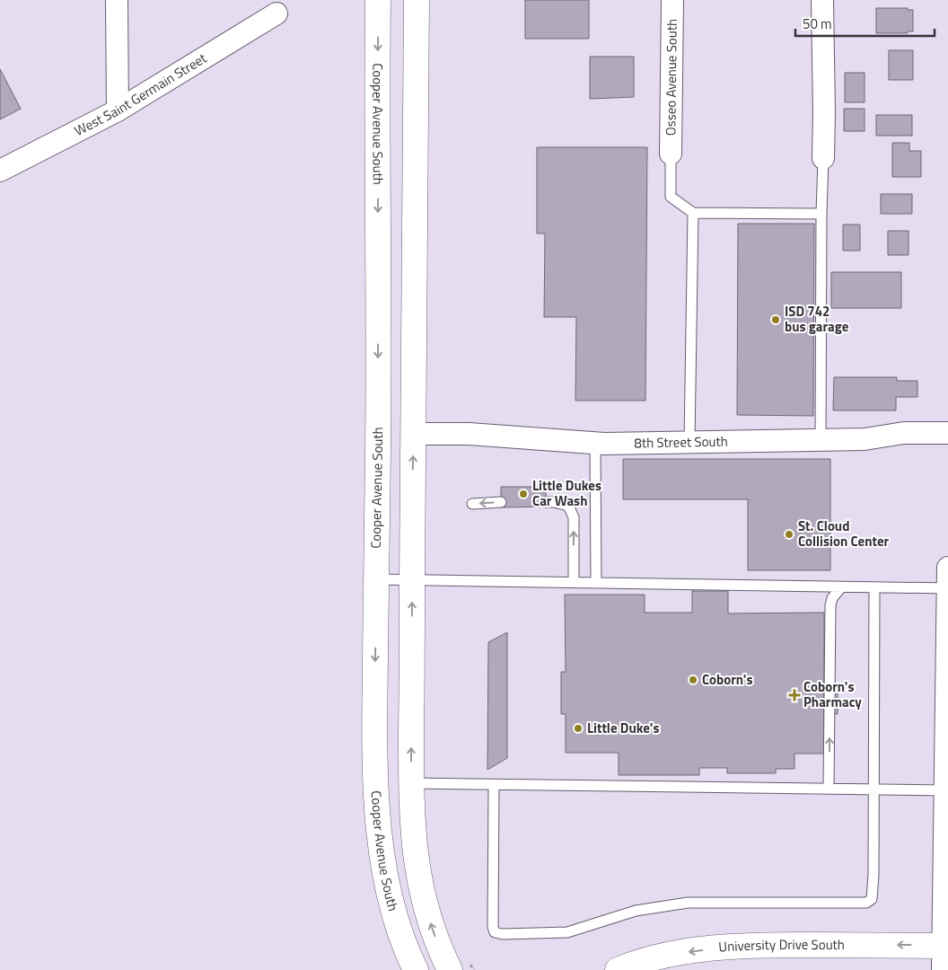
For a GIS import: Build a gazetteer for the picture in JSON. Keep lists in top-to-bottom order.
{
  "streets": {
    "main road": ["Cooper Avenue South", "University Drive South"],
    "street": ["Osseo Avenue South", "West Saint Germain Street", "8th Street South"]
  },
  "one_way": ["University Drive South"],
  "places": {
    "other": [
      "ISD 742 bus garage",
      "Little Dukes Car Wash",
      "St. Cloud Collision Center",
      "Coborn's",
      "Little Duke's"
    ],
    "health": ["Coborn's Pharmacy"]
  },
  "scale_bar": "50 m"
}
